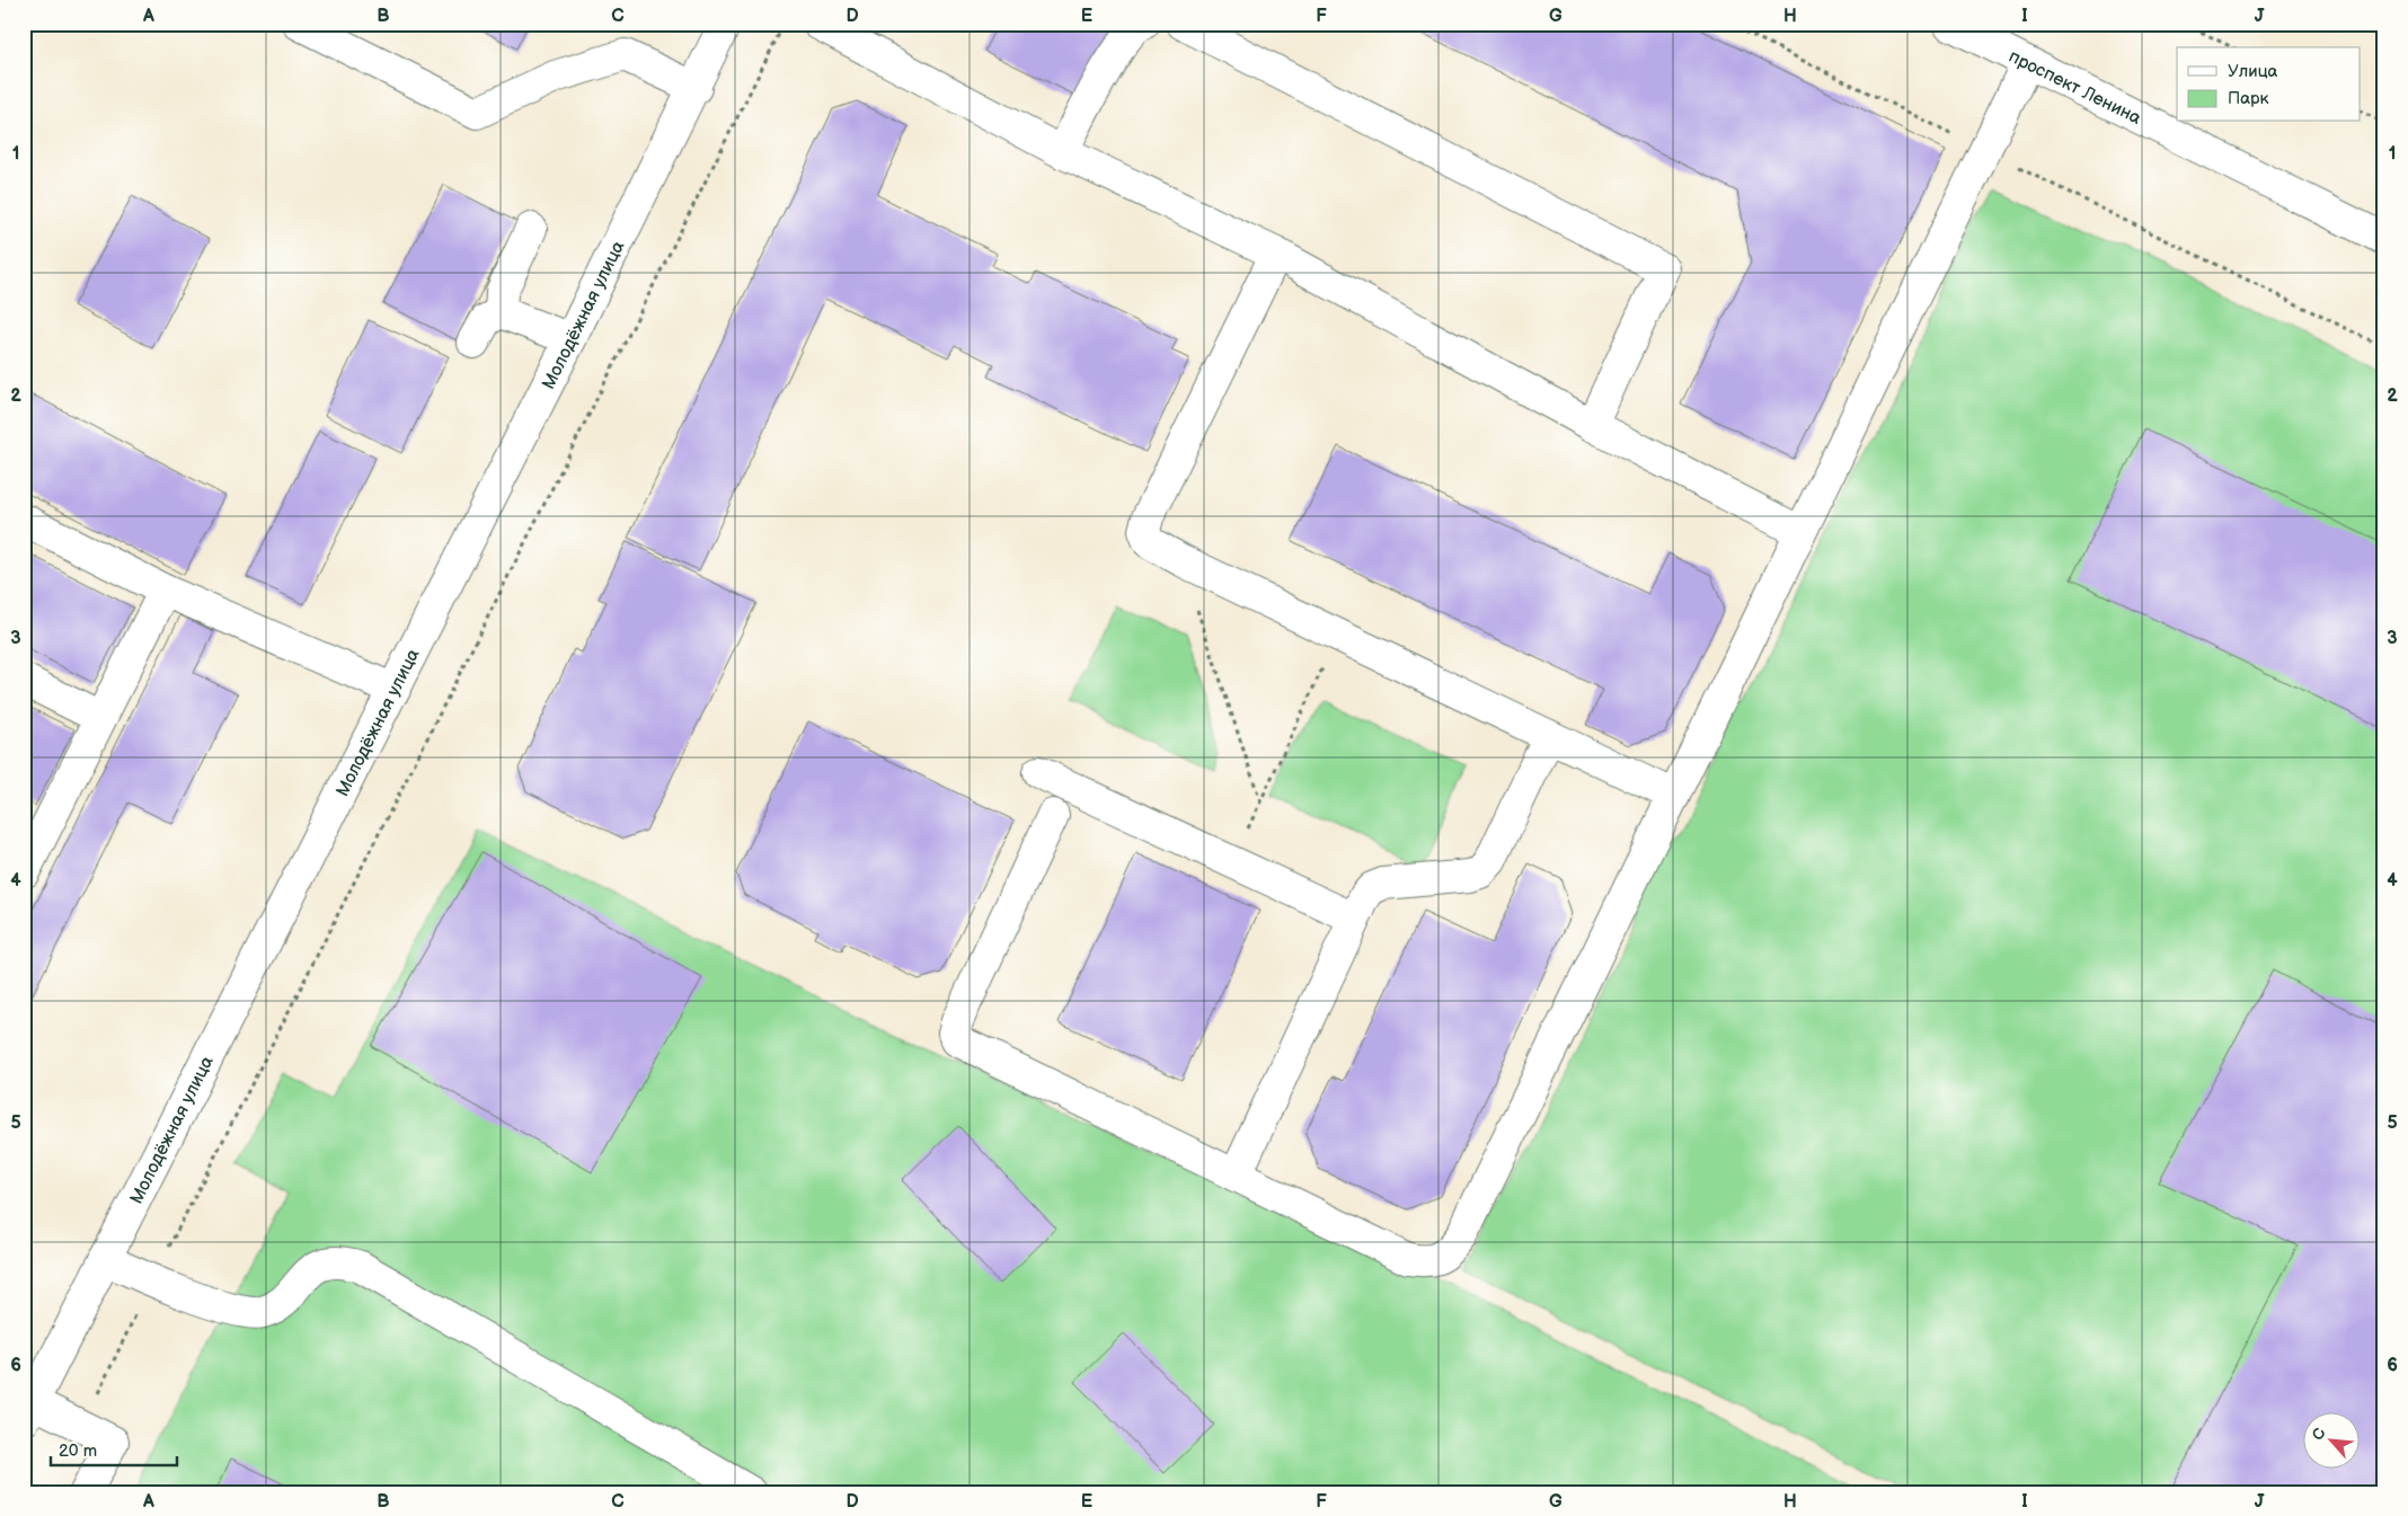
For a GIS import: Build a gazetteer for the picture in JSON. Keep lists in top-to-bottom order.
{
  "streets": {
    "street": ["проспект Ленина", "Молодёжная улица"]
  },
  "legend": ["Улица", "Парк"],
  "scale_bar": "20 m",
  "north": "top left",
  "grid": {
    "columns": [
      "A",
      "B",
      "C",
      "D",
      "E",
      "F",
      "G",
      "H",
      "I",
      "J"
    ],
    "rows": [
      "1",
      "2",
      "3",
      "4",
      "5",
      "6"
    ]
  }
}
